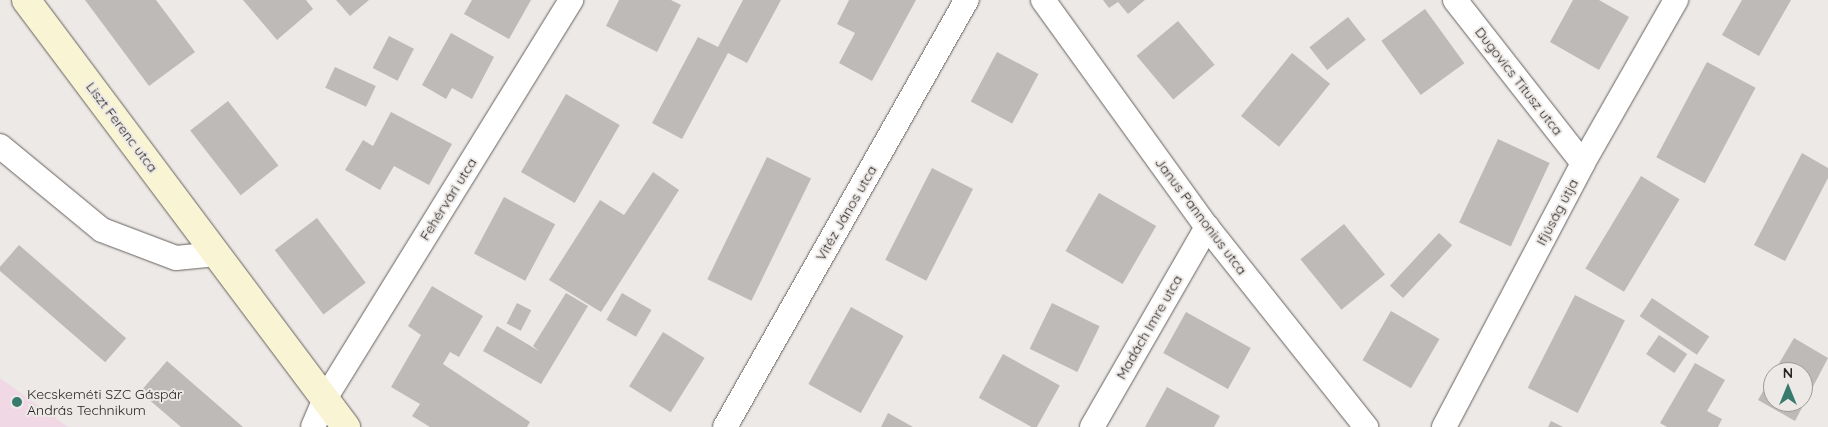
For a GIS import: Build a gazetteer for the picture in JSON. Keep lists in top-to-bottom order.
{
  "streets": {
    "street": [
      "Dugovics Titusz utca",
      "Liszt Ferenc utca",
      "Fehérvári utca",
      "Ifjúság útja",
      "Vitéz János utca",
      "Janus Pannonius utca",
      "Madách Imre utca"
    ]
  },
  "crossings": [
    ["Dugovics Titusz utca", "Ifjúság útja"],
    ["Liszt Ferenc utca", "Fehérvári utca"],
    ["Janus Pannonius utca", "Madách Imre utca"]
  ],
  "places": ["Kecskeméti SZC Gáspár András Technikum"],
  "north": "top"
}
